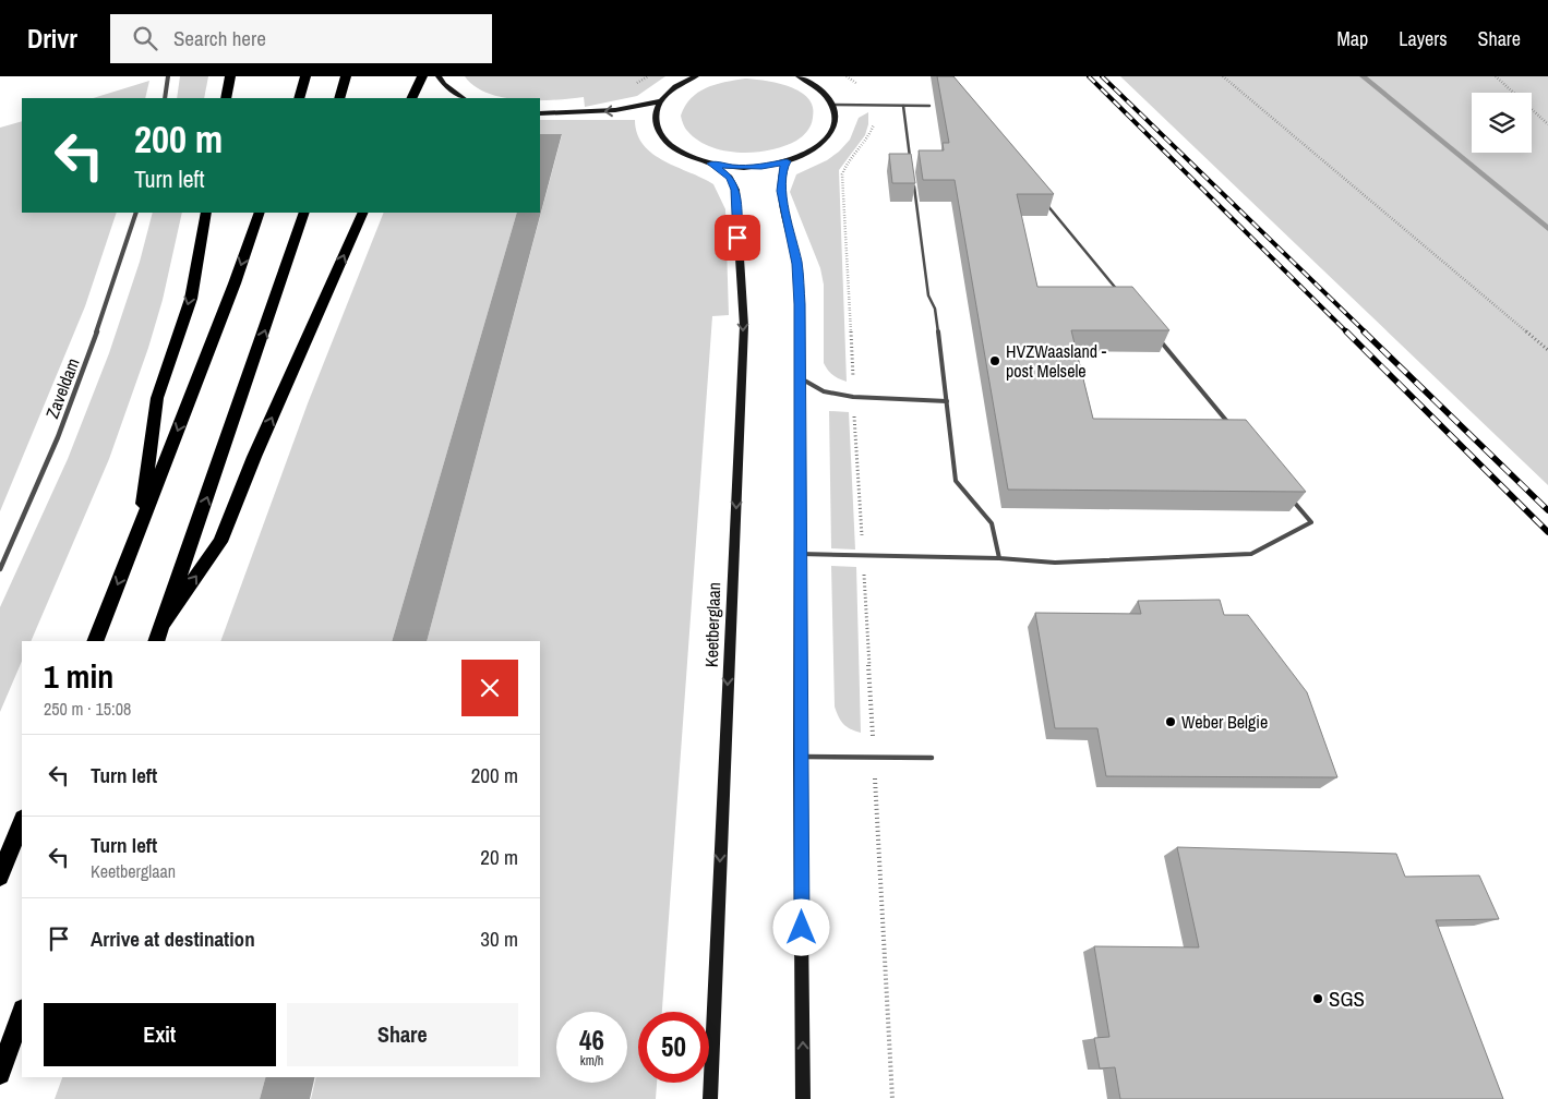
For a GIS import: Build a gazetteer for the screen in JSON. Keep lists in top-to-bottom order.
{
  "streets": {
    "main road": ["Keetberglaan"],
    "street": ["Zaveldam"]
  },
  "places": ["HVZWaasland - post Melsele", "Weber Belgie", "SGS"],
  "page": {
    "header": "Drivr",
    "search": "Search here",
    "nav": ["Map", "Layers", "Share"],
    "turn": ["200 m", "Turn left"],
    "heading": ["1 min", "250 m · 15:08"],
    "list": [
      {
        "name": "Turn left",
        "value": "200 m"
      },
      {
        "name": "Turn left",
        "note": "Keetberglaan",
        "value": "20 m"
      },
      {
        "name": "Arrive at destination",
        "value": "30 m"
      }
    ],
    "buttons": ["Exit", "Share"],
    "speed": "46 km/h",
    "limit": "50"
  }
}
